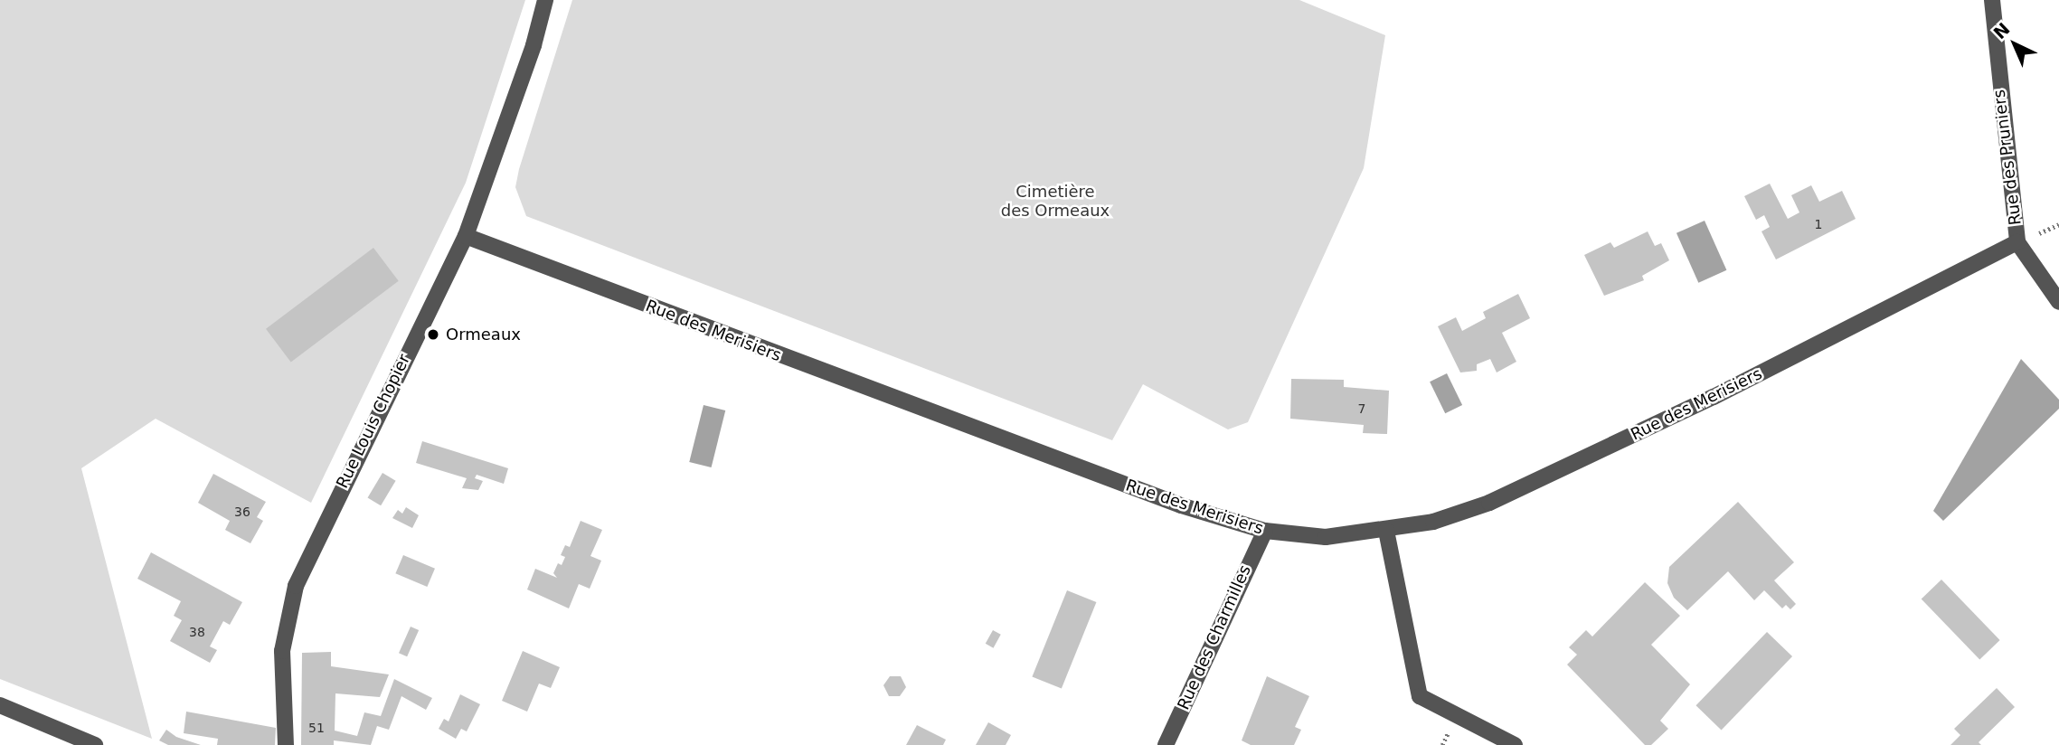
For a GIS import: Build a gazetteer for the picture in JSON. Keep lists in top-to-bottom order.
{
  "streets": {
    "street": [
      "Rue des Pruniers",
      "Rue des Merisiers",
      "Rue Louis Chopier",
      "Rue des Charmilles"
    ]
  },
  "crossings": [
    ["Rue des Pruniers", "Rue des Merisiers"],
    ["Rue des Merisiers", "Rue Louis Chopier"],
    ["Rue des Merisiers", "Rue des Charmilles"]
  ],
  "parks": ["Cimetière des Ormeaux"],
  "places": ["Ormeaux"],
  "house_numbers": [
    "1",
    "7",
    "36",
    "38",
    "51"
  ],
  "north": "top left"
}
